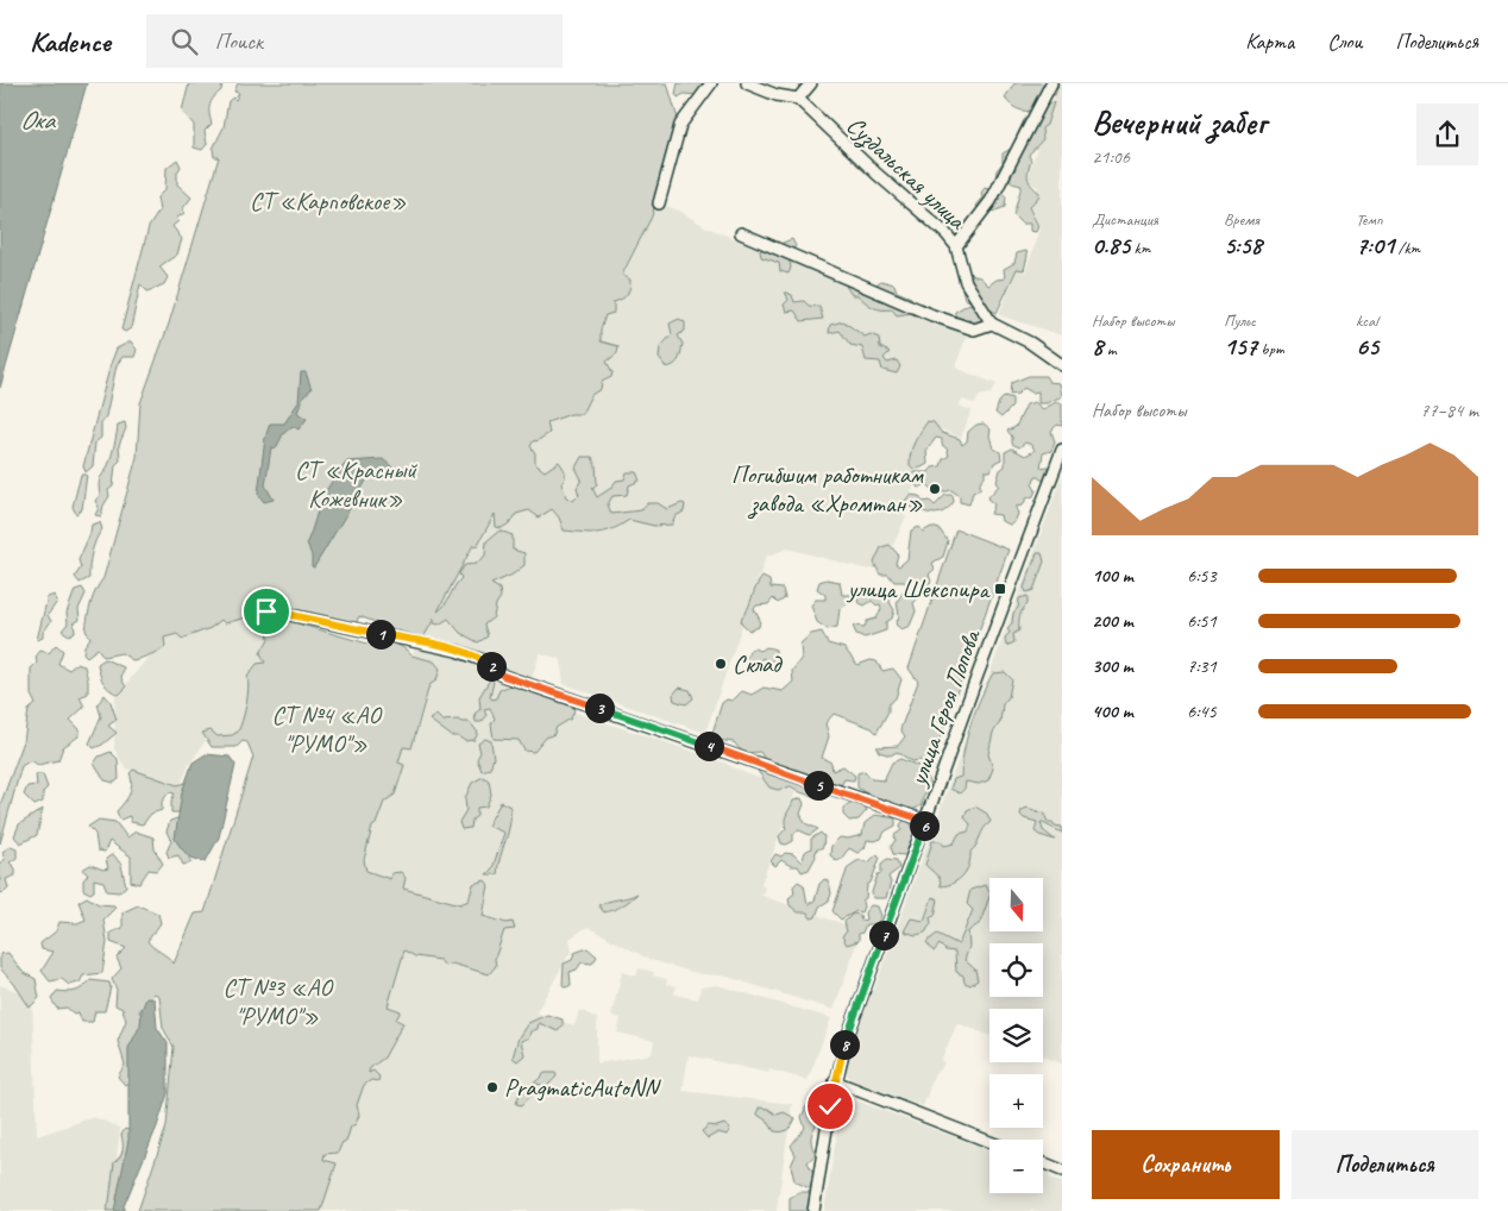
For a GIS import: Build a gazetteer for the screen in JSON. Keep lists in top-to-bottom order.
{
  "streets": {
    "street": ["Суздальская улица", "улица Героя Попова"]
  },
  "water": ["Ока"],
  "parks": [
    "СТ «Карповское»",
    "СТ «Красный Кожевник»",
    "СТ №4 «АО \"РУМО\"»",
    "СТ №3 «АО \"РУМО\"»"
  ],
  "places": {
    "other": ["Погибшим работникам завода «Хромтан»", "Склад", "PragmaticAutoNN"],
    "transit": ["улица Шекспира"]
  },
  "north": "bottom",
  "page": {
    "header": "Kadence",
    "search": "Поиск",
    "nav": ["Карта", "Слои", "Поделиться"],
    "heading": ["Вечерний забег", "21:06"],
    "stats": [
      ["Дистанция", "0.85 km"],
      ["Время", "5:58"],
      ["Темп", "7:01 /km"],
      ["Набор высоты", "8 m"],
      ["Пульс", "157 bpm"],
      ["kcal", "65"]
    ],
    "chart": ["Набор высоты", "77–84 m"],
    "list": [
      {
        "name": "100 m",
        "note": "6:53"
      },
      {
        "name": "200 m",
        "note": "6:51"
      },
      {
        "name": "300 m",
        "note": "7:31"
      },
      {
        "name": "400 m",
        "note": "6:45"
      }
    ],
    "pins": [
      "1",
      "2",
      "3",
      "4",
      "5",
      "6",
      "7",
      "8"
    ],
    "map_buttons": ["+", "−"],
    "buttons": ["Сохранить", "Поделиться"]
  }
}
